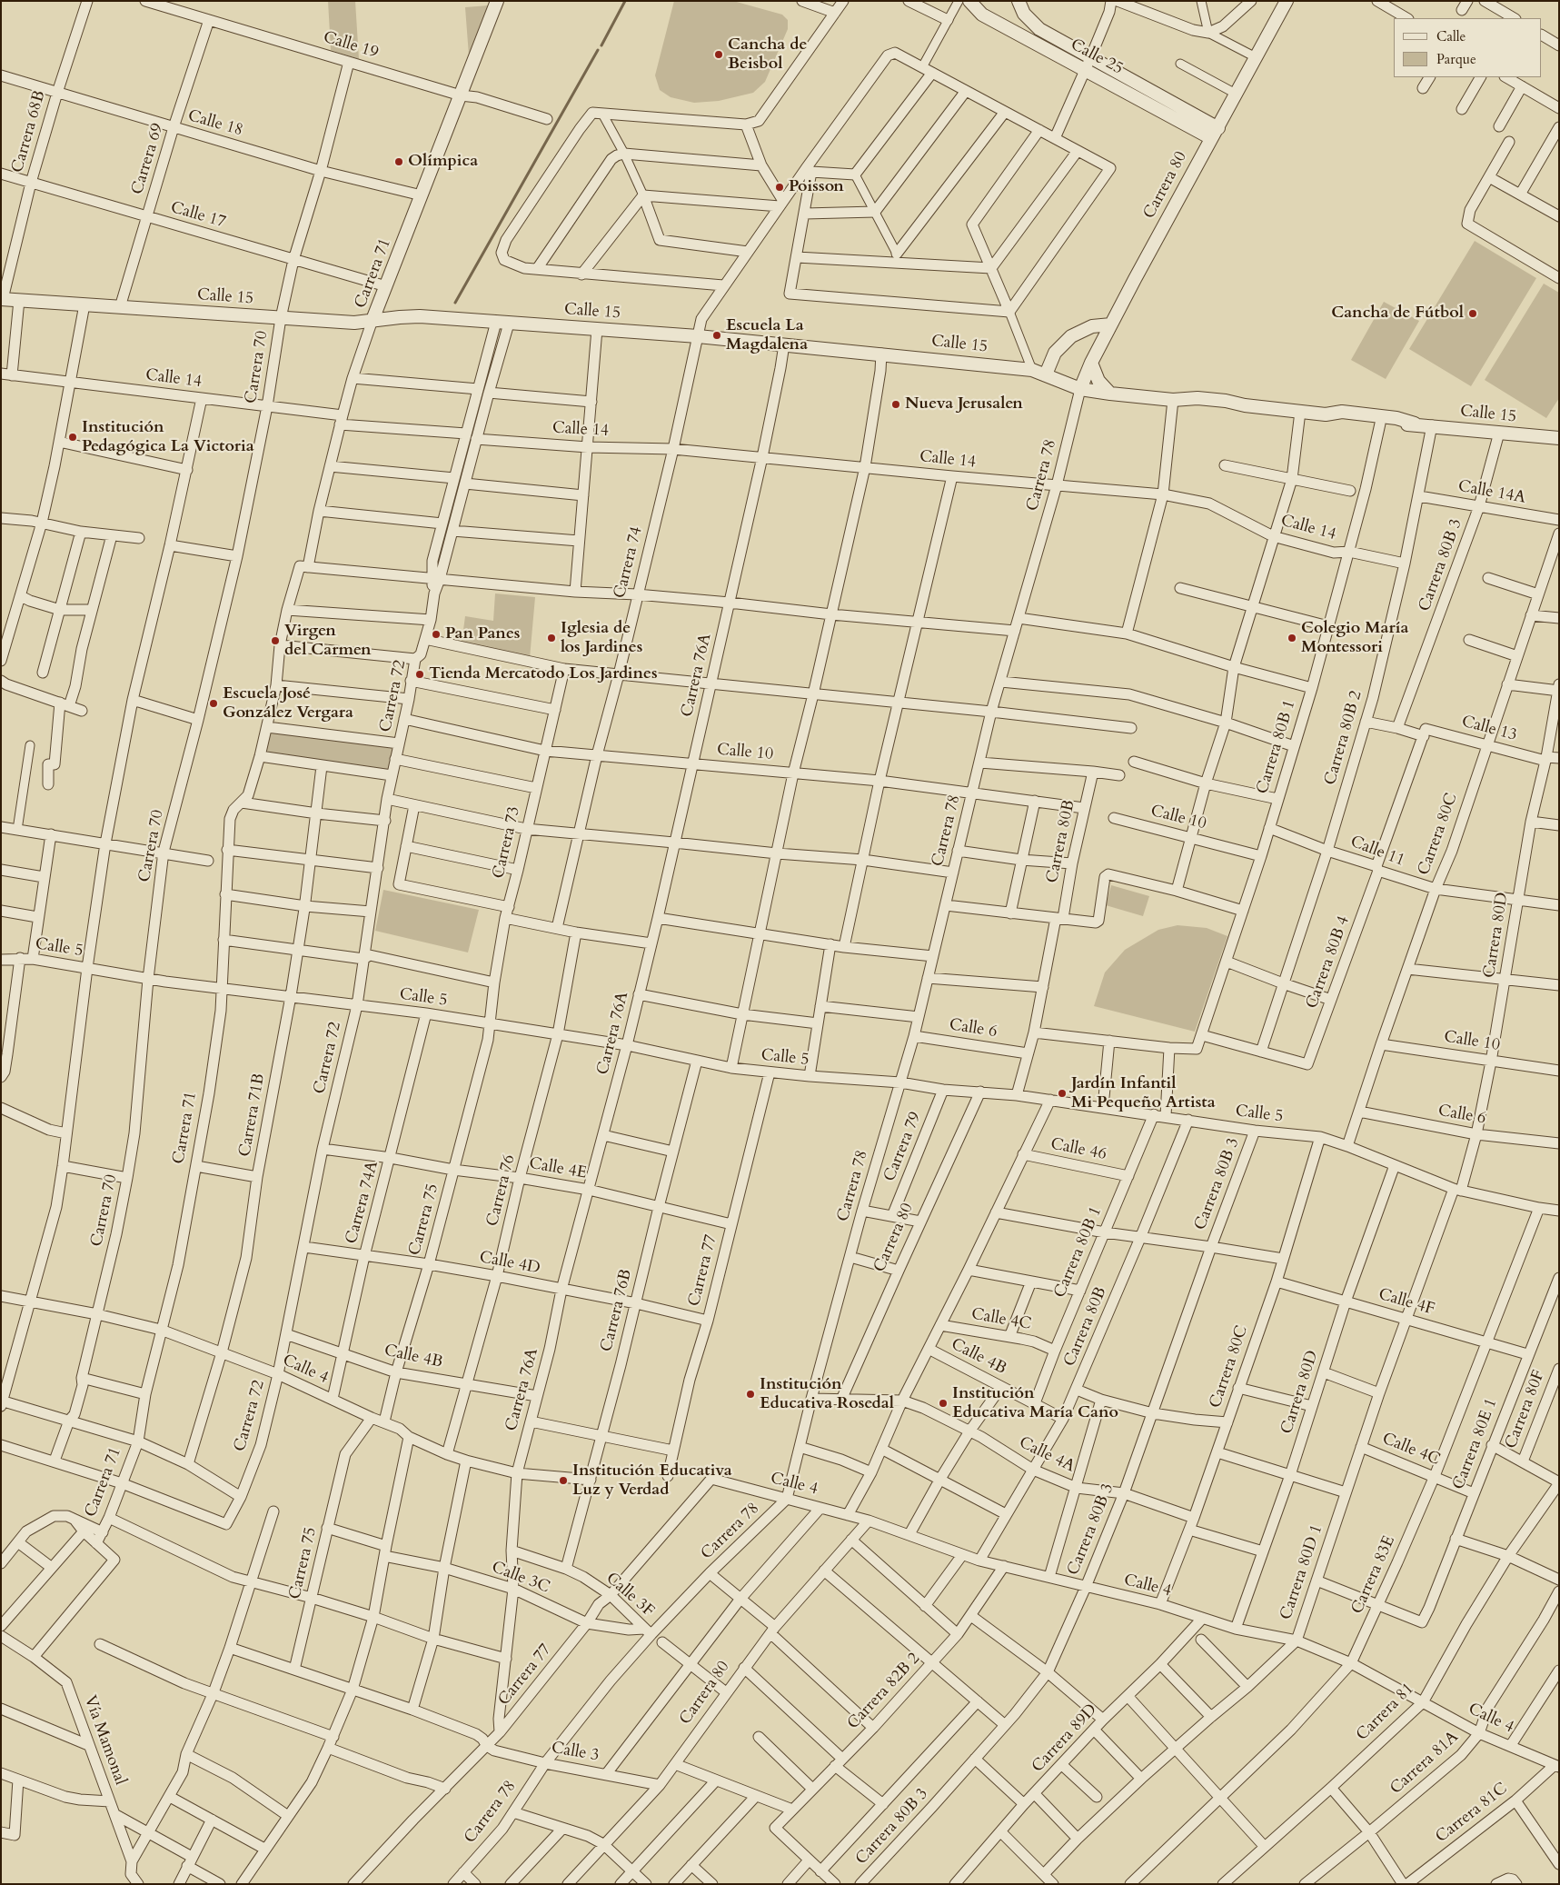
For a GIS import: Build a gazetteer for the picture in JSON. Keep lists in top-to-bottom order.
{
  "streets": {
    "street": [
      "Calle 19",
      "Calle 25",
      "Calle 18",
      "Carrera 68B",
      "Carrera 69",
      "Carrera 80",
      "Calle 17",
      "Carrera 71",
      "Calle 15",
      "Carrera 70",
      "Calle 14",
      "Carrera 78",
      "Calle 14A",
      "Carrera 74",
      "Carrera 80B 3",
      "Carrera 76A",
      "Carrera 72",
      "Calle 13",
      "Carrera 80B 2",
      "Carrera 80B 1",
      "Calle 10",
      "Carrera 80C",
      "Carrera 80B",
      "Carrera 73",
      "Calle 11",
      "Carrera 80D",
      "Calle 5",
      "Carrera 80B 4",
      "Calle 6",
      "Carrera 71B",
      "Carrera 79",
      "Calle 46",
      "Calle 4E",
      "Carrera 76",
      "Carrera 74A",
      "Carrera 75",
      "Calle 4D",
      "Carrera 77",
      "Calle 4F",
      "Carrera 76B",
      "Calle 4C",
      "Calle 4B",
      "Calle 4",
      "Carrera 80F",
      "Carrera 80E 1",
      "Calle 4A",
      "Carrera 80D 1",
      "Carrera 83E",
      "Calle 3C",
      "Calle 3F",
      "Carrera 82B 2",
      "Carrera 81",
      "Carrera 89D",
      "Vía Mamonal",
      "Calle 3",
      "Carrera 81A",
      "Carrera 81C"
    ]
  },
  "crossings": [
    ["Calle 19", "Carrera 69"],
    ["Calle 19", "Carrera 71"],
    ["Calle 19", "Carrera 70"],
    ["Calle 25", "Carrera 80"],
    ["Calle 18", "Carrera 68B"],
    ["Calle 18", "Carrera 69"],
    ["Calle 18", "Carrera 71"],
    ["Calle 18", "Carrera 70"],
    ["Carrera 68B", "Calle 17"],
    ["Carrera 68B", "Calle 15"],
    ["Carrera 69", "Calle 17"],
    ["Carrera 69", "Calle 15"],
    ["Carrera 80", "Calle 15"],
    ["Carrera 80", "Carrera 78"],
    ["Carrera 80", "Calle 5"],
    ["Carrera 80", "Calle 4"],
    ["Carrera 80", "Calle 4A"],
    ["Carrera 80", "Calle 3"],
    ["Calle 17", "Carrera 71"],
    ["Calle 17", "Carrera 70"],
    ["Carrera 71", "Calle 15"],
    ["Carrera 71", "Calle 14"],
    ["Carrera 71", "Carrera 72"],
    ["Carrera 71", "Calle 5"],
    ["Carrera 71", "Calle 4"],
    ["Carrera 71", "Vía Mamonal"],
    ["Calle 15", "Carrera 70"],
    ["Calle 15", "Carrera 78"],
    ["Calle 15", "Carrera 74"],
    ["Calle 15", "Carrera 80B 3"],
    ["Calle 15", "Carrera 76A"],
    ["Calle 15", "Carrera 72"],
    ["Calle 15", "Carrera 80B 2"],
    ["Calle 15", "Carrera 80B 1"],
    ["Carrera 70", "Calle 14"],
    ["Carrera 70", "Calle 5"],
    ["Carrera 70", "Calle 4"],
    ["Calle 14", "Carrera 78"],
    ["Calle 14", "Carrera 74"],
    ["Calle 14", "Carrera 76A"],
    ["Calle 14", "Carrera 72"],
    ["Calle 14", "Carrera 80B 2"],
    ["Calle 14", "Carrera 80B 1"],
    ["Carrera 78", "Calle 10"],
    ["Carrera 78", "Calle 5"],
    ["Carrera 78", "Calle 6"],
    ["Carrera 78", "Calle 4"],
    ["Carrera 78", "Calle 4A"],
    ["Carrera 78", "Calle 3C"],
    ["Carrera 78", "Calle 3F"],
    ["Carrera 78", "Calle 3"],
    ["Calle 14A", "Carrera 80B 3"],
    ["Calle 14A", "Carrera 80B 2"],
    ["Carrera 74", "Calle 10"],
    ["Carrera 80B 3", "Calle 13"],
    ["Carrera 80B 3", "Calle 5"],
    ["Carrera 80B 3", "Calle 4"],
    ["Carrera 80B 3", "Calle 4A"],
    ["Carrera 76A", "Calle 10"],
    ["Carrera 76A", "Calle 5"],
    ["Carrera 76A", "Calle 4E"],
    ["Carrera 76A", "Calle 4D"],
    ["Carrera 76A", "Carrera 77"],
    ["Carrera 76A", "Calle 4B"],
    ["Carrera 76A", "Calle 4"],
    ["Carrera 76A", "Calle 3C"],
    ["Carrera 76A", "Calle 3F"],
    ["Carrera 72", "Calle 10"],
    ["Carrera 72", "Calle 5"],
    ["Carrera 72", "Calle 4E"],
    ["Carrera 72", "Calle 4D"],
    ["Carrera 72", "Calle 4B"],
    ["Carrera 72", "Calle 4"],
    ["Calle 13", "Carrera 80C"],
    ["Calle 13", "Carrera 80D"],
    ["Calle 13", "Carrera 80B 4"],
    ["Carrera 80B 2", "Calle 11"],
    ["Carrera 80B 2", "Carrera 80B 4"],
    ["Carrera 80B 1", "Calle 10"],
    ["Carrera 80B 1", "Calle 11"],
    ["Carrera 80B 1", "Calle 5"],
    ["Carrera 80B 1", "Calle 46"],
    ["Carrera 80B 1", "Calle 4C"],
    ["Carrera 80B 1", "Calle 4B"],
    ["Calle 10", "Carrera 80C"],
    ["Calle 10", "Carrera 80B"],
    ["Calle 10", "Carrera 73"],
    ["Calle 10", "Carrera 80D"],
    ["Carrera 80C", "Calle 11"],
    ["Carrera 80C", "Calle 5"],
    ["Carrera 80C", "Calle 6"],
    ["Carrera 80C", "Calle 4F"],
    ["Carrera 80C", "Calle 4"],
    ["Carrera 80C", "Calle 4A"],
    ["Carrera 80B", "Calle 5"],
    ["Carrera 80B", "Calle 6"],
    ["Carrera 80B", "Calle 4B"],
    ["Carrera 80B", "Calle 4"],
    ["Carrera 80B", "Calle 4A"],
    ["Carrera 73", "Calle 5"],
    ["Carrera 73", "Carrera 75"],
    ["Calle 11", "Carrera 80D"],
    ["Calle 11", "Carrera 80B 4"],
    ["Carrera 80D", "Calle 5"],
    ["Carrera 80D", "Calle 6"],
    ["Carrera 80D", "Calle 4F"],
    ["Carrera 80D", "Calle 4"],
    ["Carrera 80D", "Carrera 80D 1"],
    ["Calle 5", "Carrera 71B"],
    ["Calle 5", "Carrera 79"],
    ["Calle 5", "Carrera 76"],
    ["Calle 5", "Carrera 74A"],
    ["Calle 5", "Carrera 75"],
    ["Calle 5", "Carrera 77"],
    ["Calle 5", "Carrera 76B"],
    ["Calle 5", "Carrera 80D 1"],
    ["Calle 5", "Carrera 83E"],
    ["Carrera 71B", "Calle 4"],
    ["Calle 4E", "Carrera 76"],
    ["Calle 4E", "Carrera 74A"],
    ["Calle 4E", "Carrera 75"],
    ["Calle 4E", "Carrera 77"],
    ["Calle 4E", "Carrera 76B"],
    ["Carrera 76", "Calle 4D"],
    ["Carrera 76", "Calle 4B"],
    ["Carrera 76", "Calle 4"],
    ["Carrera 74A", "Calle 4D"],
    ["Carrera 74A", "Calle 4B"],
    ["Carrera 74A", "Calle 4"],
    ["Carrera 75", "Calle 4D"],
    ["Carrera 75", "Calle 4B"],
    ["Carrera 75", "Calle 4"],
    ["Carrera 75", "Calle 3C"],
    ["Carrera 75", "Calle 3"],
    ["Calle 4D", "Carrera 77"],
    ["Calle 4D", "Carrera 76B"],
    ["Carrera 77", "Calle 4"],
    ["Carrera 77", "Calle 3C"],
    ["Carrera 77", "Calle 3F"],
    ["Carrera 77", "Calle 3"],
    ["Calle 4F", "Carrera 80E 1"],
    ["Calle 4F", "Carrera 80D 1"],
    ["Calle 4F", "Carrera 83E"],
    ["Carrera 76B", "Calle 4"],
    ["Carrera 76B", "Calle 3F"],
    ["Calle 4C", "Carrera 80E 1"],
    ["Calle 4C", "Carrera 80D 1"],
    ["Calle 4C", "Carrera 83E"],
    ["Calle 4", "Carrera 80D 1"],
    ["Calle 4", "Carrera 83E"],
    ["Calle 4", "Carrera 82B 2"],
    ["Calle 4", "Carrera 81"],
    ["Calle 4", "Carrera 89D"],
    ["Calle 4", "Carrera 81A"],
    ["Calle 4", "Carrera 81C"],
    ["Carrera 80E 1", "Carrera 83E"],
    ["Calle 3C", "Calle 3F"]
  ],
  "places": [
    "Cancha de Beisbol",
    "Olímpica",
    "Poisson",
    "Cancha de Fútbol",
    "Escuela La Magdalena",
    "Nueva Jerusalen",
    "Institución Pedagógica La Victoria",
    "Pan Panes",
    "Iglesia de los Jardines",
    "Colegio María Montessori",
    "Virgen del Carmen",
    "Tienda Mercatodo Los Jardines",
    "Escuela José González Vergara",
    "Jardín Infantil Mi Pequeño Artista",
    "Institución Educativa Rosedal",
    "Institución Educativa María Cano",
    "Institución Educativa Luz y Verdad"
  ],
  "legend": ["Calle", "Parque"]
}
